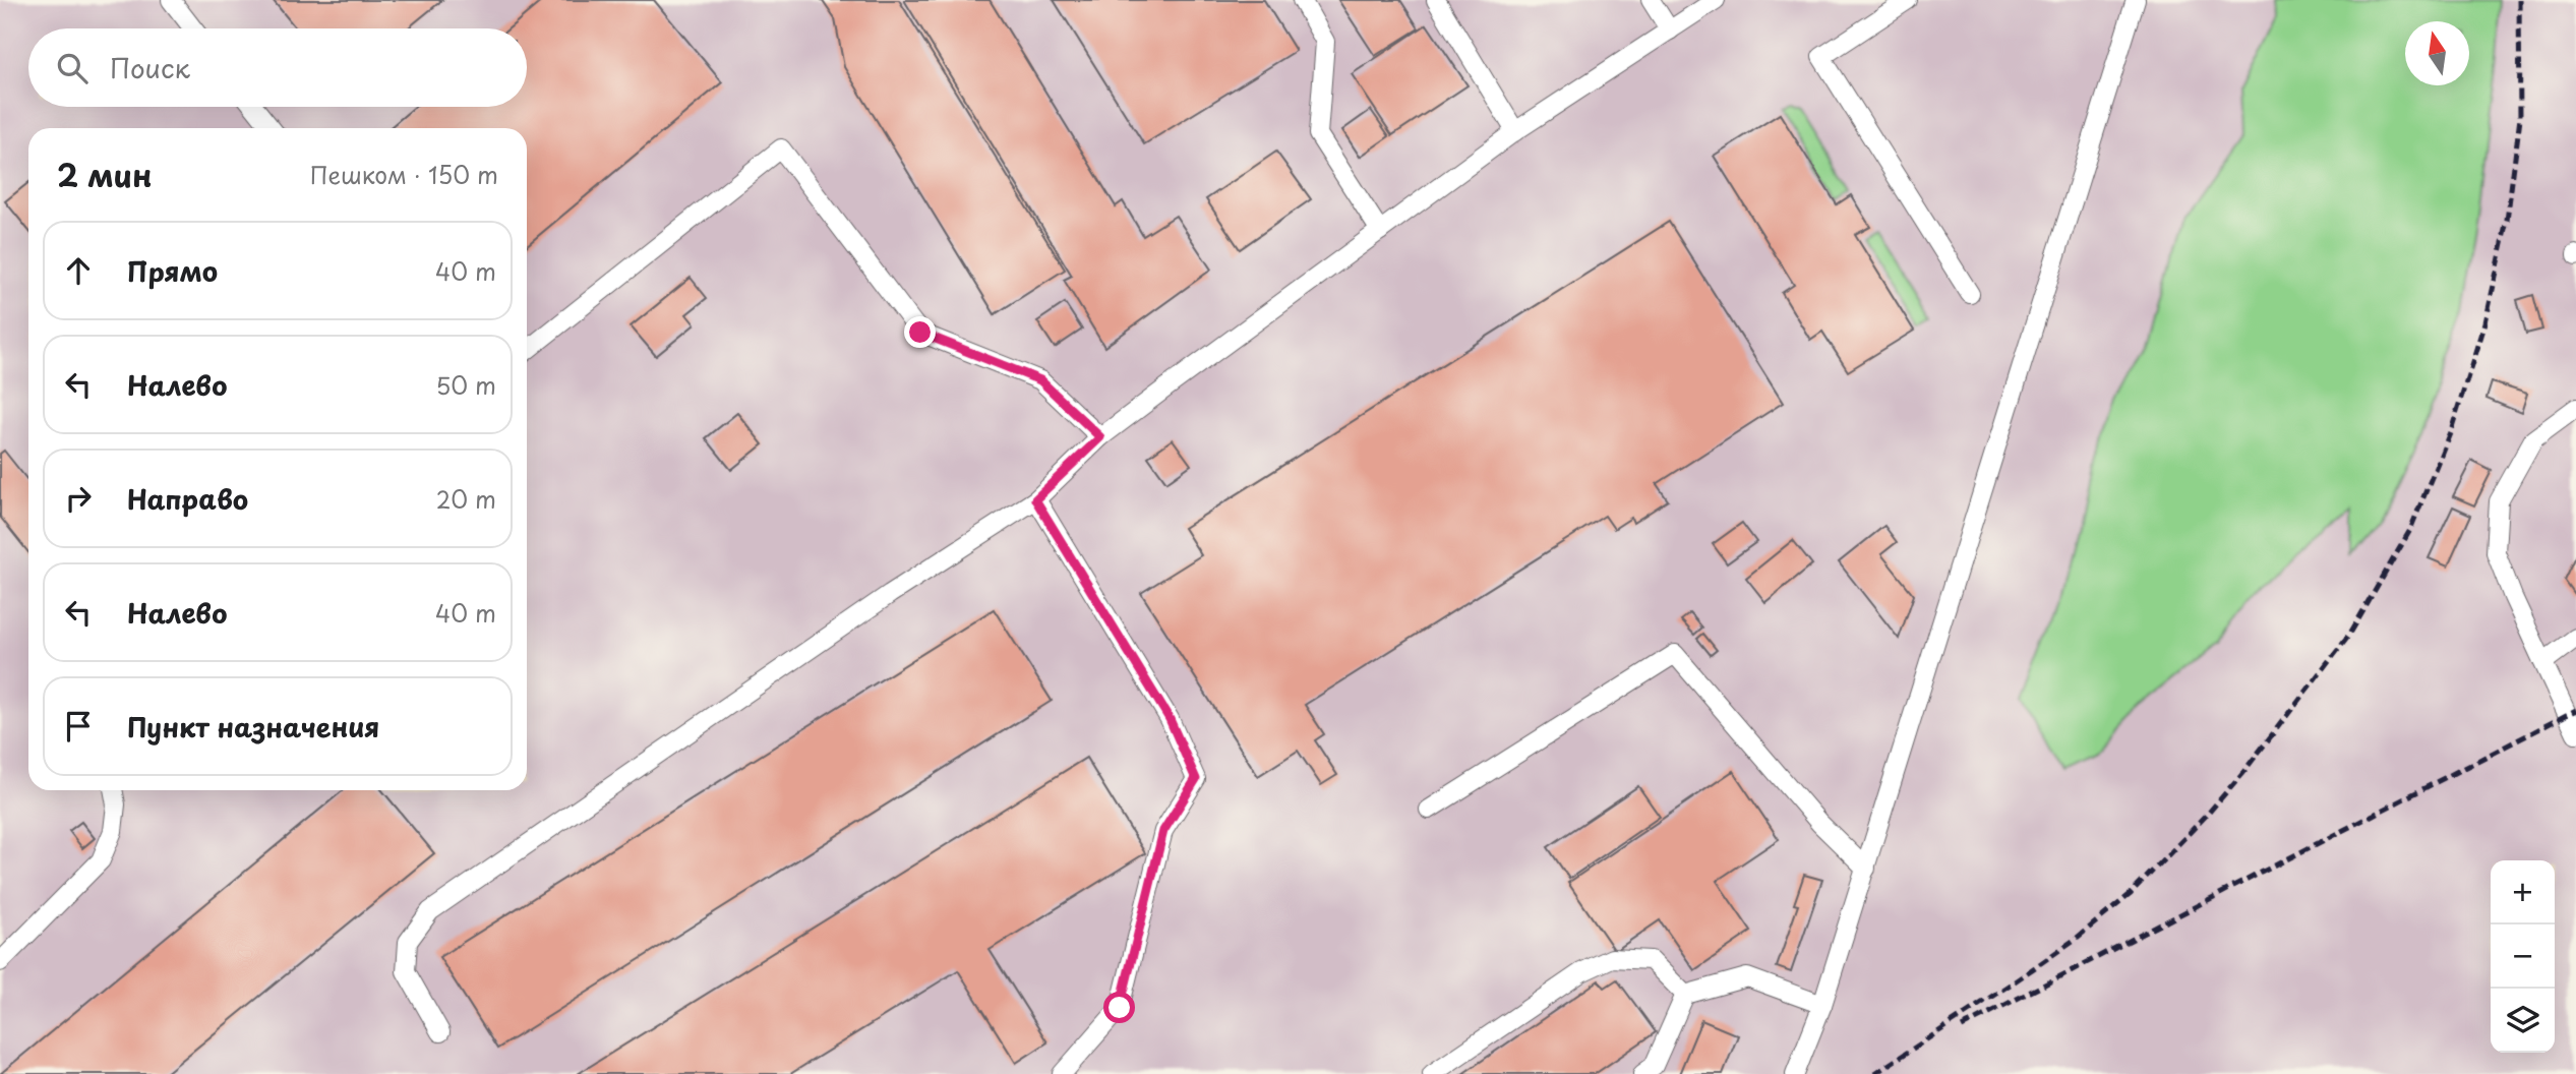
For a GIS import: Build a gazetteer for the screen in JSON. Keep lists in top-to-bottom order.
{
  "north": "top",
  "page": {
    "search": "Поиск",
    "heading": ["2 мин", "Пешком · 150 m"],
    "list": [
      ["Прямо", "40 m"],
      ["Налево", "50 m"],
      ["Направо", "20 m"],
      ["Налево", "40 m"],
      "Пункт назначения"
    ],
    "map_buttons": ["+", "−"]
  }
}
